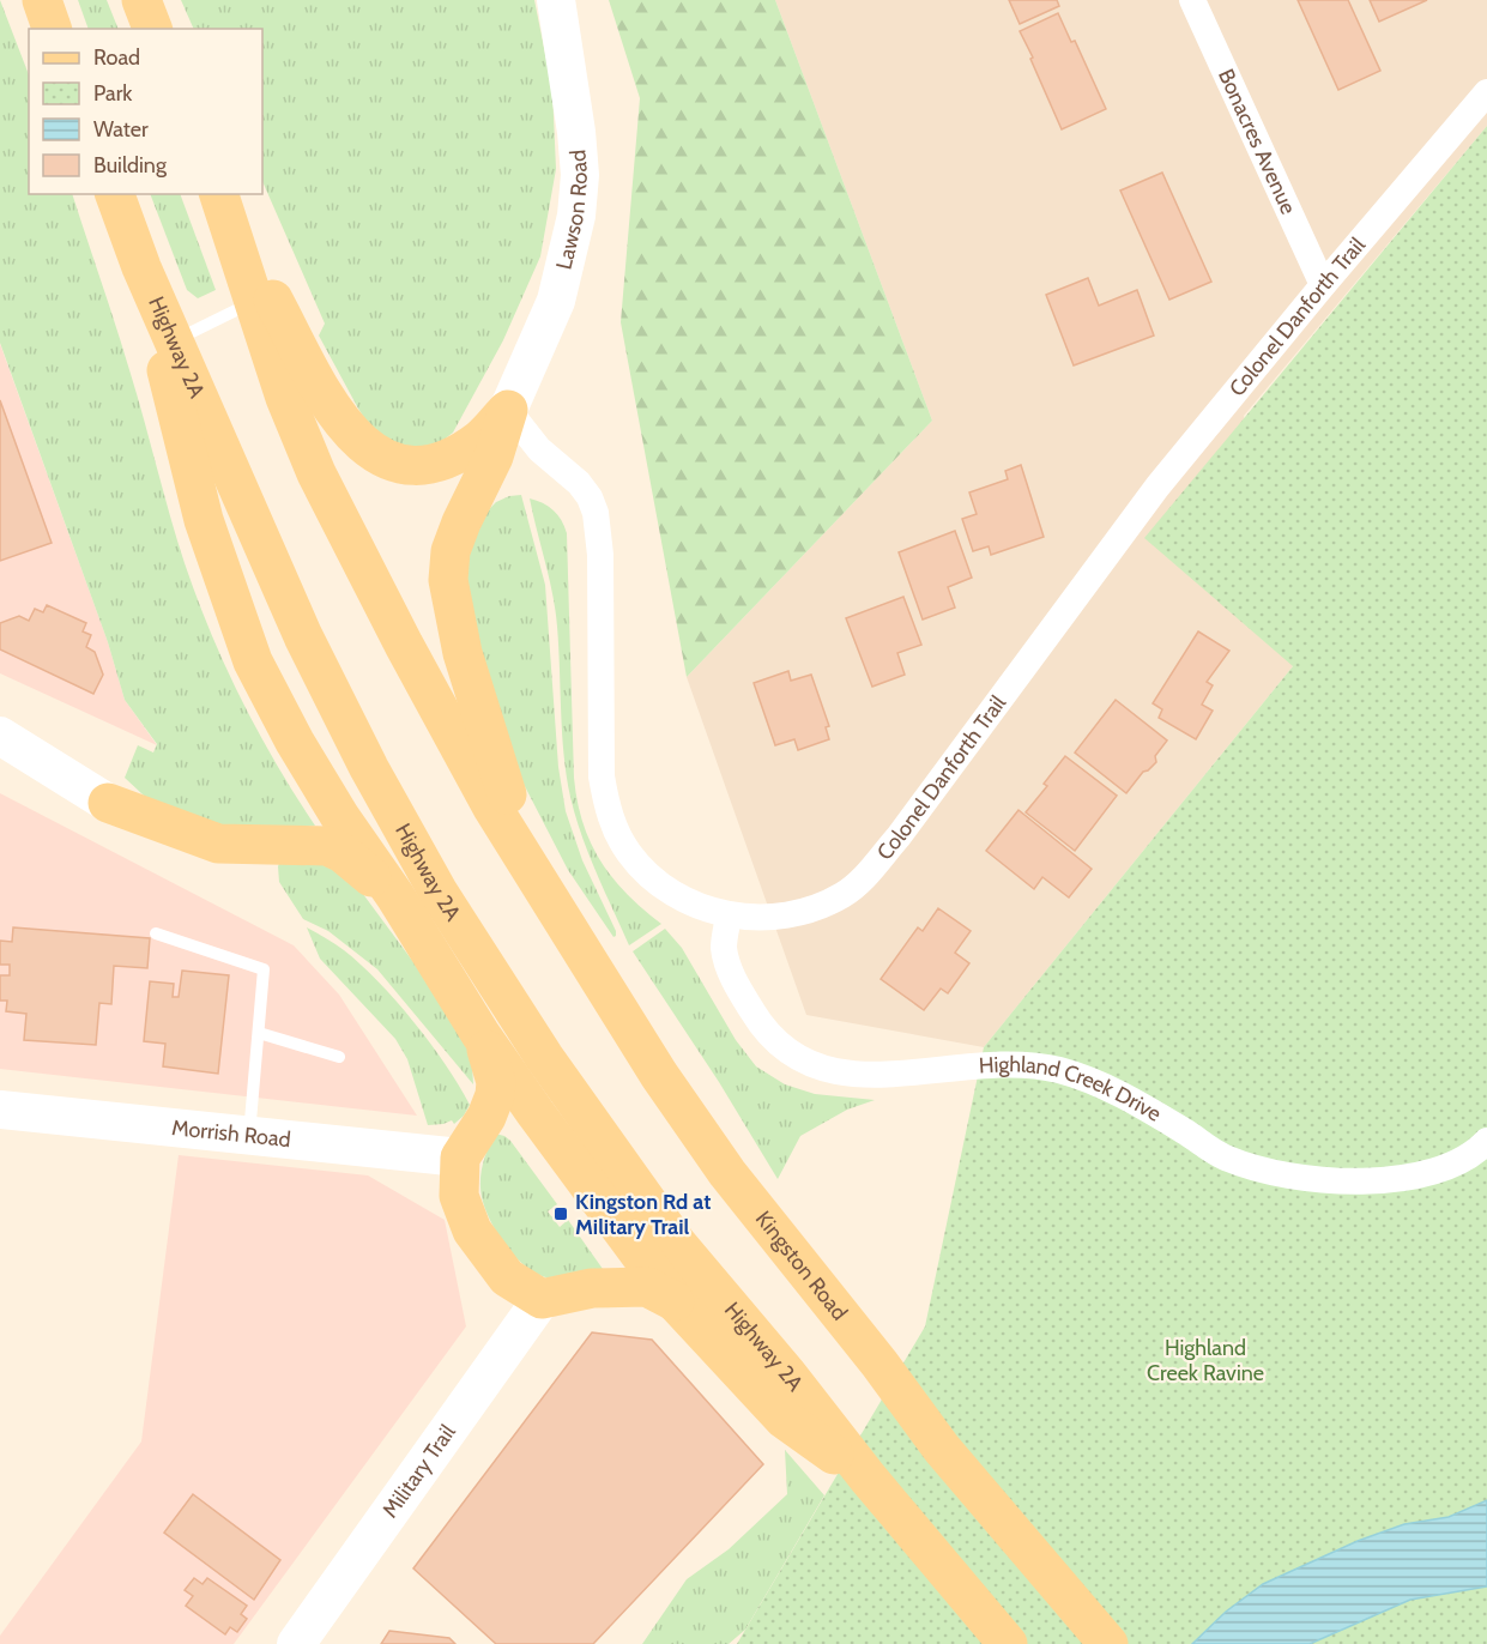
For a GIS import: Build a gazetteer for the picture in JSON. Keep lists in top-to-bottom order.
{
  "streets": {
    "main road": ["Highway 2A", "Kingston Road"],
    "street": [
      "Bonacres Avenue",
      "Lawson Road",
      "Colonel Danforth Trail",
      "Highland Creek Drive",
      "Morrish Road",
      "Military Trail"
    ]
  },
  "crossings": [
    ["Bonacres Avenue", "Colonel Danforth Trail"],
    ["Lawson Road", "Colonel Danforth Trail"],
    ["Colonel Danforth Trail", "Highland Creek Drive"]
  ],
  "parks": ["Highland Creek Ravine"],
  "places": {
    "transit": ["Kingston Rd at Military Trail"]
  },
  "legend": [
    "Road",
    "Park",
    "Water",
    "Building"
  ]
}
